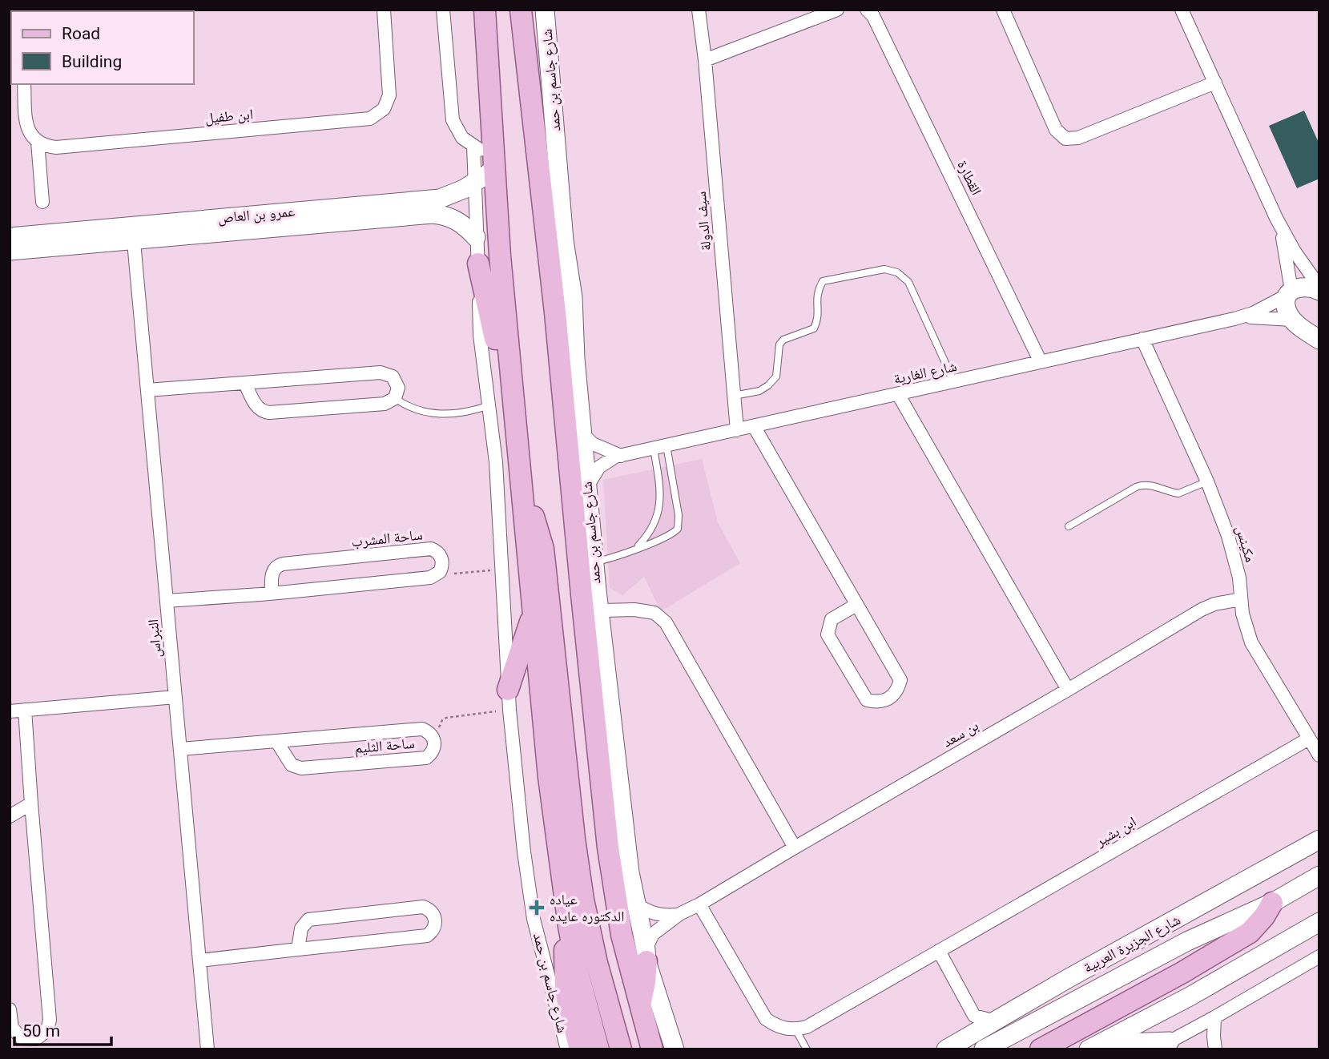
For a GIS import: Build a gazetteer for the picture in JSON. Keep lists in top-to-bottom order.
{
  "streets": {
    "main road": ["شارع جاسم بن حمد"],
    "street": [
      "ابن طفيل",
      "القطارة",
      "عمرو بن العاص",
      "سيف الدولة",
      "شارع الغارية",
      "ساحة المشرب",
      "مكينس",
      "النبراس",
      "بن سعد",
      "ساحة الثليم",
      "ابن بشير",
      "شارع الجزيرة العربية"
    ]
  },
  "crossings": [
    ["شارع جاسم بن حمد", "عمرو بن العاص"],
    ["شارع جاسم بن حمد", "شارع الغارية"],
    ["شارع جاسم بن حمد", "بن سعد"],
    ["القطارة", "شارع الغارية"],
    ["عمرو بن العاص", "النبراس"],
    ["سيف الدولة", "شارع الغارية"],
    ["شارع الغارية", "مكينس"],
    ["مكينس", "بن سعد"],
    ["مكينس", "ابن بشير"],
    ["النبراس", "ساحة الثليم"]
  ],
  "places": {
    "health": ["عياده الدكتوره عايده"]
  },
  "legend": ["Road", "Building"],
  "scale_bar": "50 m"
}
